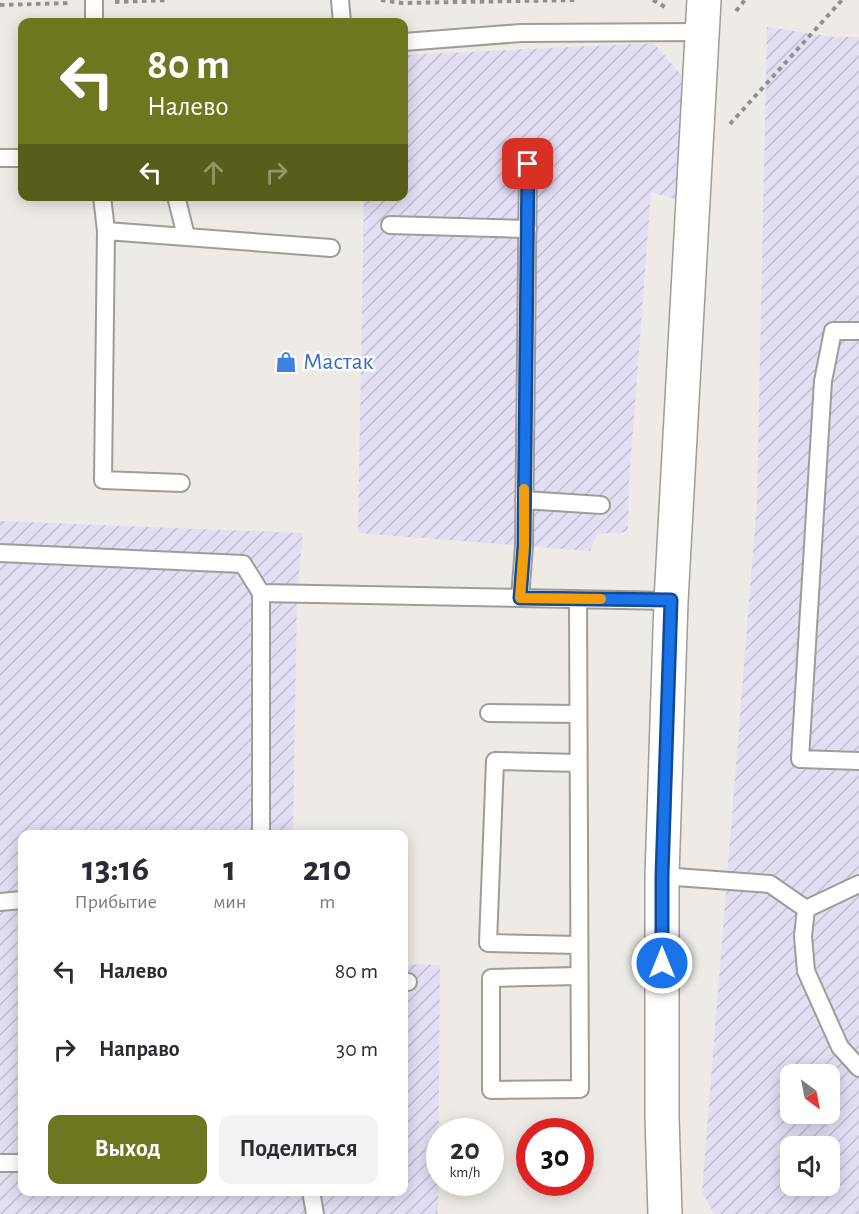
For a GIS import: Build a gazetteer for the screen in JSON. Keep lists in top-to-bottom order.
{
  "places": {
    "shop": ["Мастак"]
  },
  "north": "bottom right",
  "page": {
    "turn": ["80 m", "Налево"],
    "eta": [
      "13:16",
      "Прибытие",
      "1",
      "мин",
      "210",
      "m"
    ],
    "list": [
      {
        "name": "Налево",
        "value": "80 m"
      },
      {
        "name": "Направо",
        "value": "30 m"
      }
    ],
    "buttons": ["Выход", "Поделиться"],
    "speed": "20 km/h",
    "limit": "30"
  }
}
